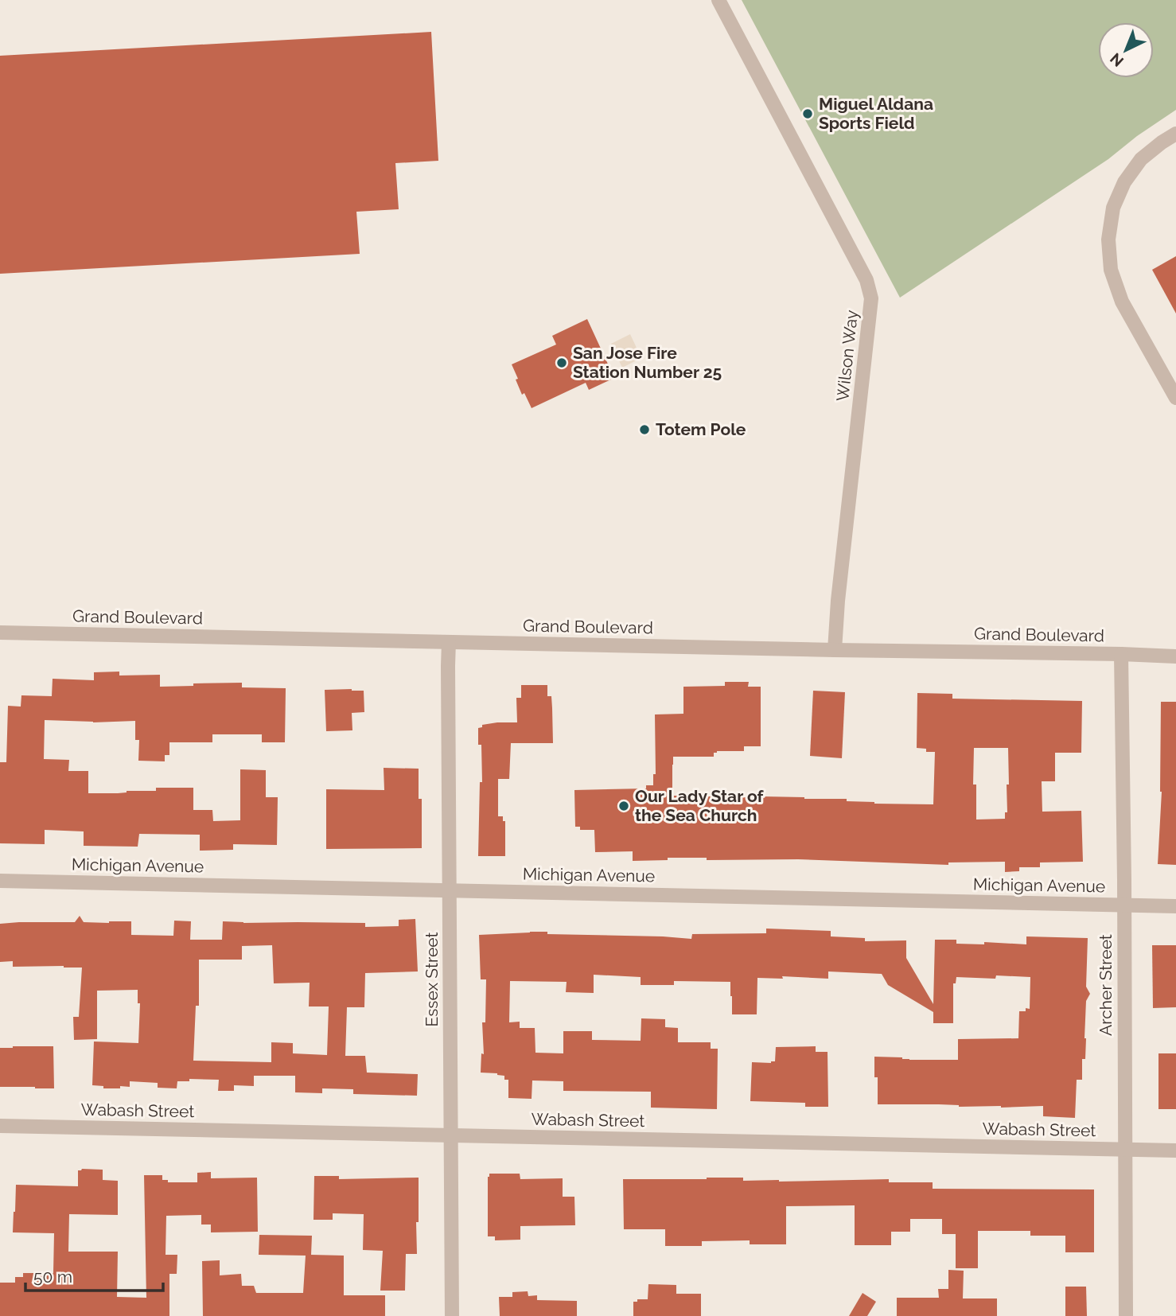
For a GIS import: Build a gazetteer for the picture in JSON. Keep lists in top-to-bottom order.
{
  "streets": {
    "street": [
      "Wilson Way",
      "Grand Boulevard",
      "Michigan Avenue",
      "Essex Street",
      "Archer Street",
      "Wabash Street"
    ]
  },
  "crossings": [
    ["Wilson Way", "Grand Boulevard"],
    ["Grand Boulevard", "Essex Street"],
    ["Grand Boulevard", "Archer Street"],
    ["Michigan Avenue", "Essex Street"],
    ["Michigan Avenue", "Archer Street"],
    ["Essex Street", "Wabash Street"],
    ["Archer Street", "Wabash Street"]
  ],
  "places": [
    "Miguel Aldana Sports Field",
    "San Jose Fire Station Number 25",
    "Totem Pole",
    "Our Lady Star of the Sea Church"
  ],
  "scale_bar": "50 m",
  "north": "bottom left"
}
